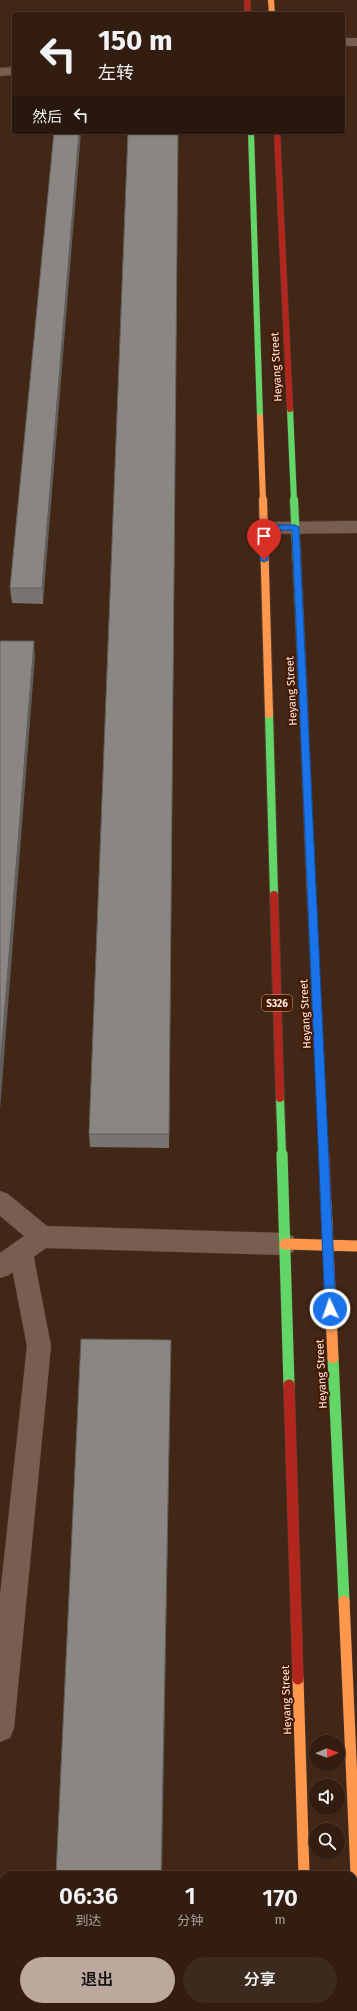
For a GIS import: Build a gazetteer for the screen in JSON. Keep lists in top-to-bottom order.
{
  "streets": {
    "main road": ["Heyang Street", "S326"]
  },
  "north": "right",
  "page": {
    "turn": ["150 m", "左转"],
    "then": "然后",
    "eta": [
      "06:36",
      "到达",
      "1",
      "分钟",
      "170",
      "m"
    ],
    "buttons": ["退出", "分享"]
  }
}
